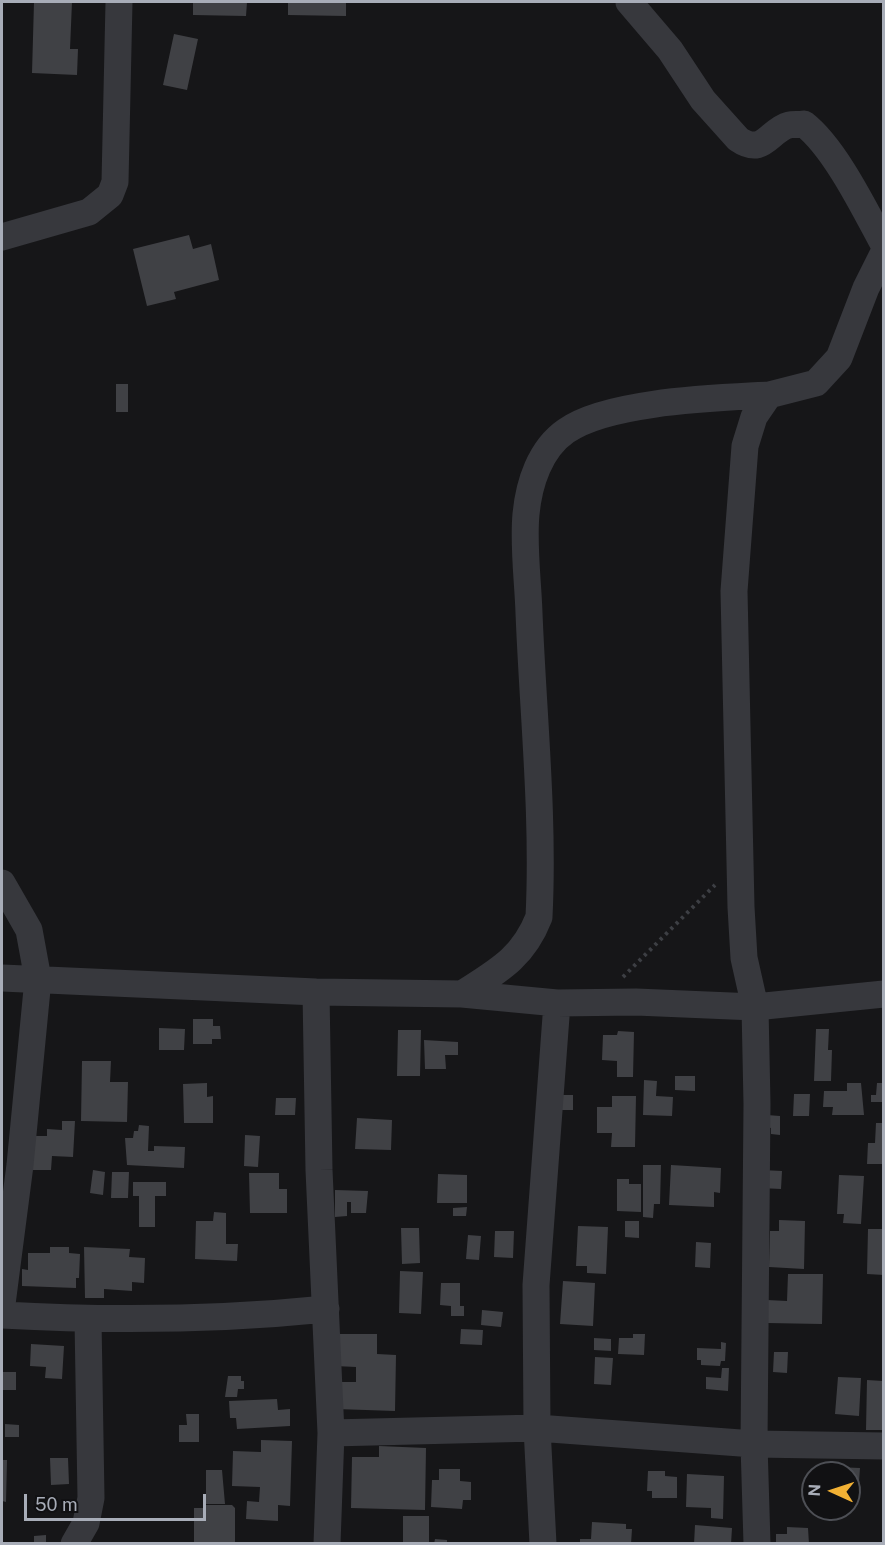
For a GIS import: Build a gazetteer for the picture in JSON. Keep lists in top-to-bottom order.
{
  "scale_bar": "50 m",
  "north": "left"
}
